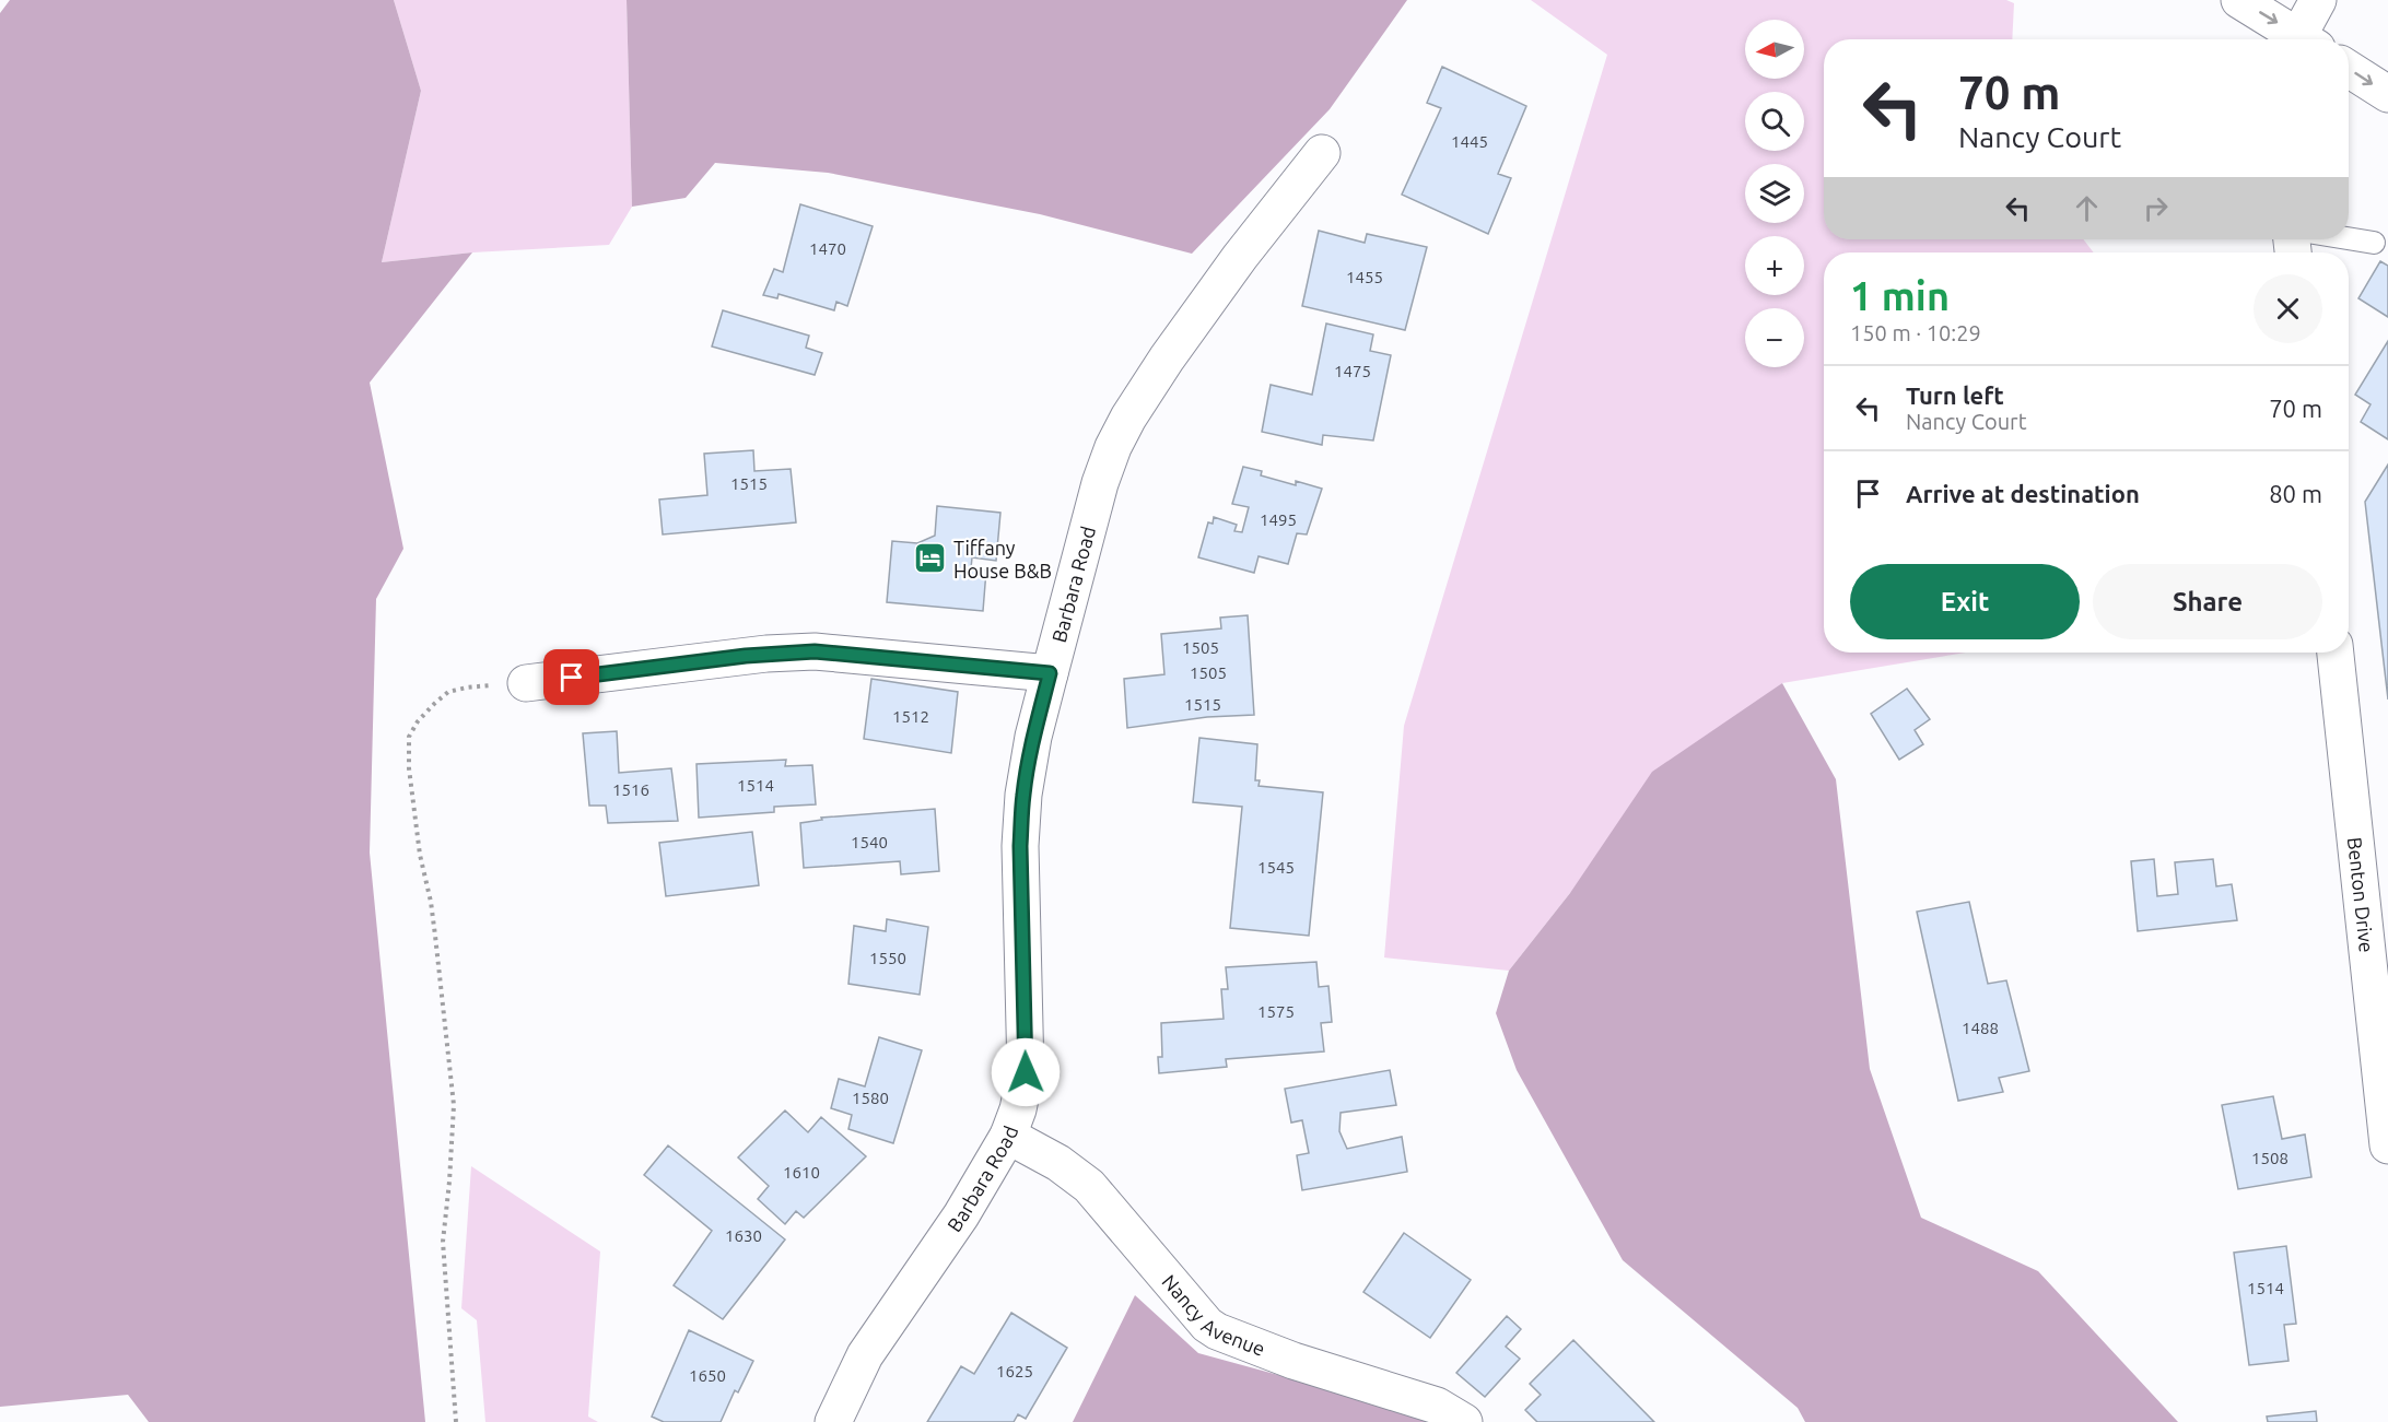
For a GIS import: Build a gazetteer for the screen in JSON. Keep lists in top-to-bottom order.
{
  "streets": {
    "street": ["Barbara Road", "Benton Drive", "Nancy Avenue"]
  },
  "crossings": [
    ["Barbara Road", "Nancy Avenue"]
  ],
  "places": {
    "hotel": ["Tiffany House B&B"]
  },
  "house_numbers": [
    "1445",
    "1470",
    "1455",
    "1475",
    "1515",
    "1495",
    "1505",
    "1505",
    "1515",
    "1512",
    "1514",
    "1516",
    "1540",
    "1545",
    "1550",
    "1575",
    "1488",
    "1580",
    "1508",
    "1610",
    "1630",
    "1514",
    "1625",
    "1650"
  ],
  "north": "left",
  "page": {
    "map_buttons": ["+", "−"],
    "turn": ["70 m", "Nancy Court"],
    "heading": ["1 min", "150 m · 10:29"],
    "list": [
      {
        "name": "Turn left",
        "note": "Nancy Court",
        "value": "70 m"
      },
      {
        "name": "Arrive at destination",
        "value": "80 m"
      }
    ],
    "buttons": ["Exit", "Share"]
  }
}
